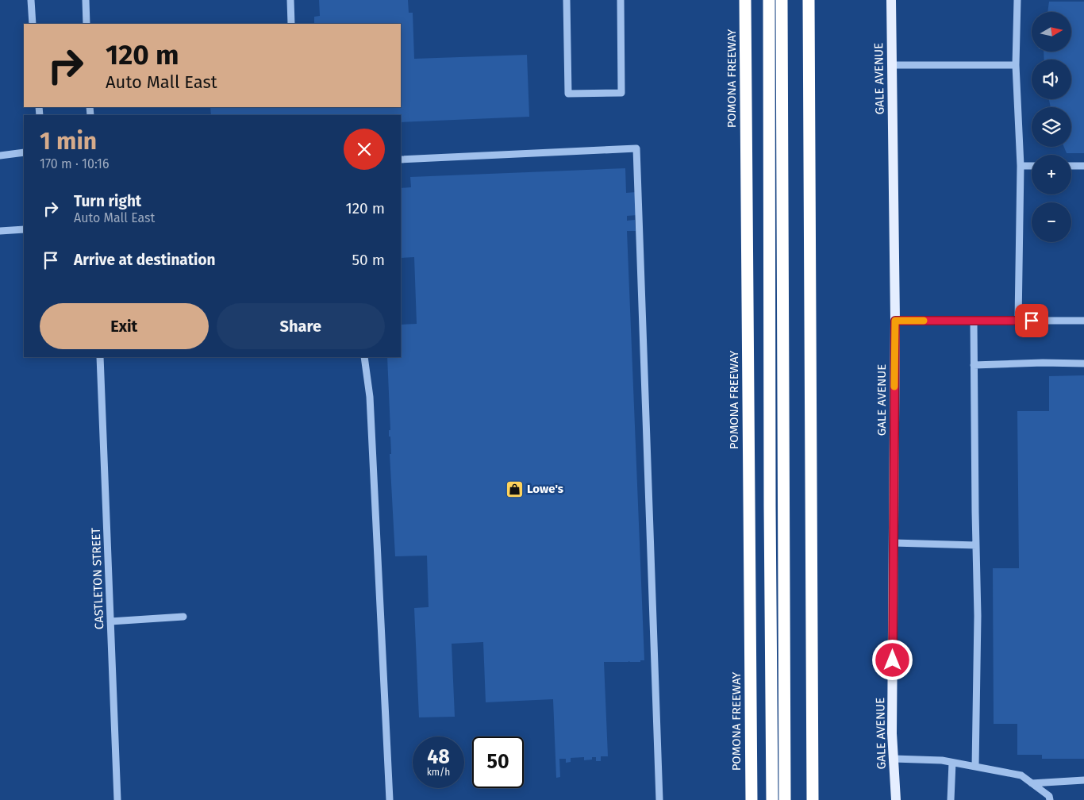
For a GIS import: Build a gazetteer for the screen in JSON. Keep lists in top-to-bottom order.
{
  "streets": {
    "highway": ["POMONA FREEWAY"],
    "main road": ["GALE AVENUE"],
    "street": ["CASTLETON STREET"]
  },
  "places": {
    "shop": ["Lowe's"]
  },
  "north": "right",
  "page": {
    "map_buttons": ["+", "−"],
    "turn": ["120 m", "Auto Mall East"],
    "heading": ["1 min", "170 m · 10:16"],
    "list": [
      {
        "name": "Turn right",
        "note": "Auto Mall East",
        "value": "120 m"
      },
      {
        "name": "Arrive at destination",
        "value": "50 m"
      }
    ],
    "buttons": ["Exit", "Share"],
    "speed": "48 km/h",
    "limit": "50"
  }
}
